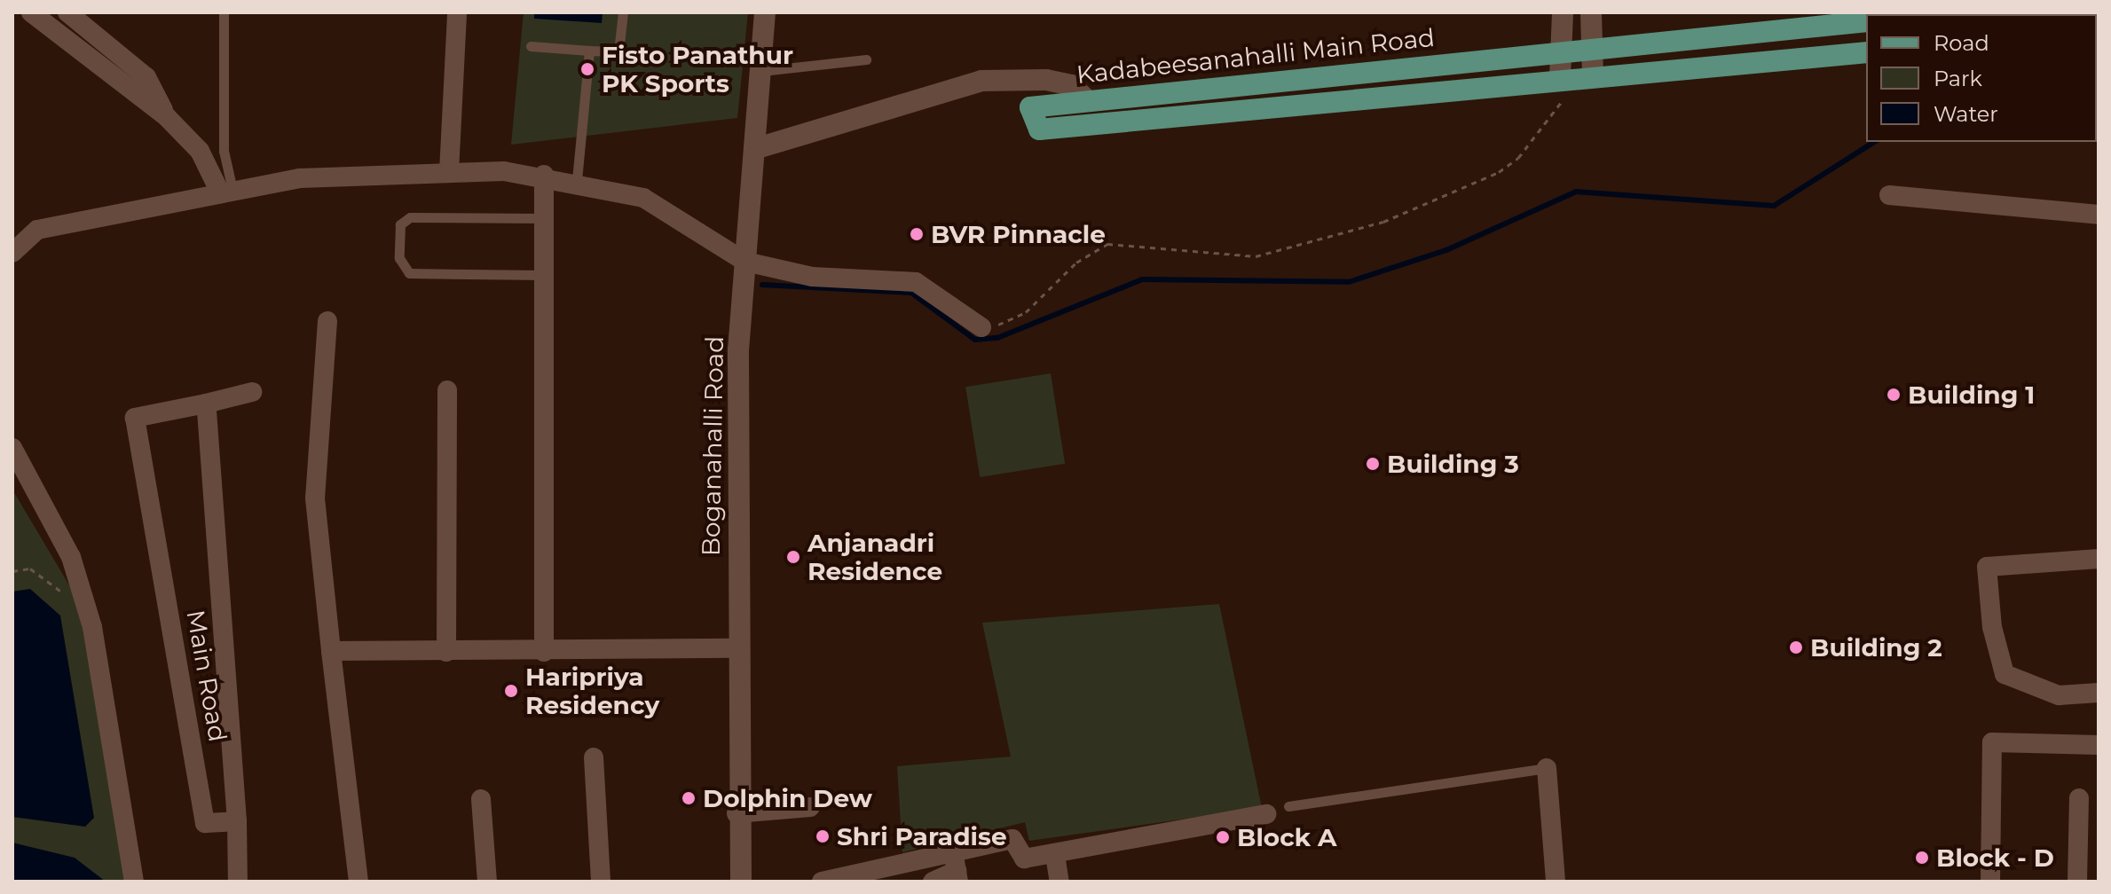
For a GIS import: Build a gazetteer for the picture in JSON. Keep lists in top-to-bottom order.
{
  "streets": {
    "main road": ["Kadabeesanahalli Main Road"],
    "street": ["Boganahalli Road", "Main Road"]
  },
  "places": [
    "Fisto Panathur PK Sports",
    "BVR Pinnacle",
    "Building 1",
    "Building 3",
    "Anjanadri Residence",
    "Building 2",
    "Haripriya Residency",
    "Dolphin Dew",
    "Shri Paradise",
    "Block A",
    "Block - D"
  ],
  "legend": ["Road", "Park", "Water"]
}
